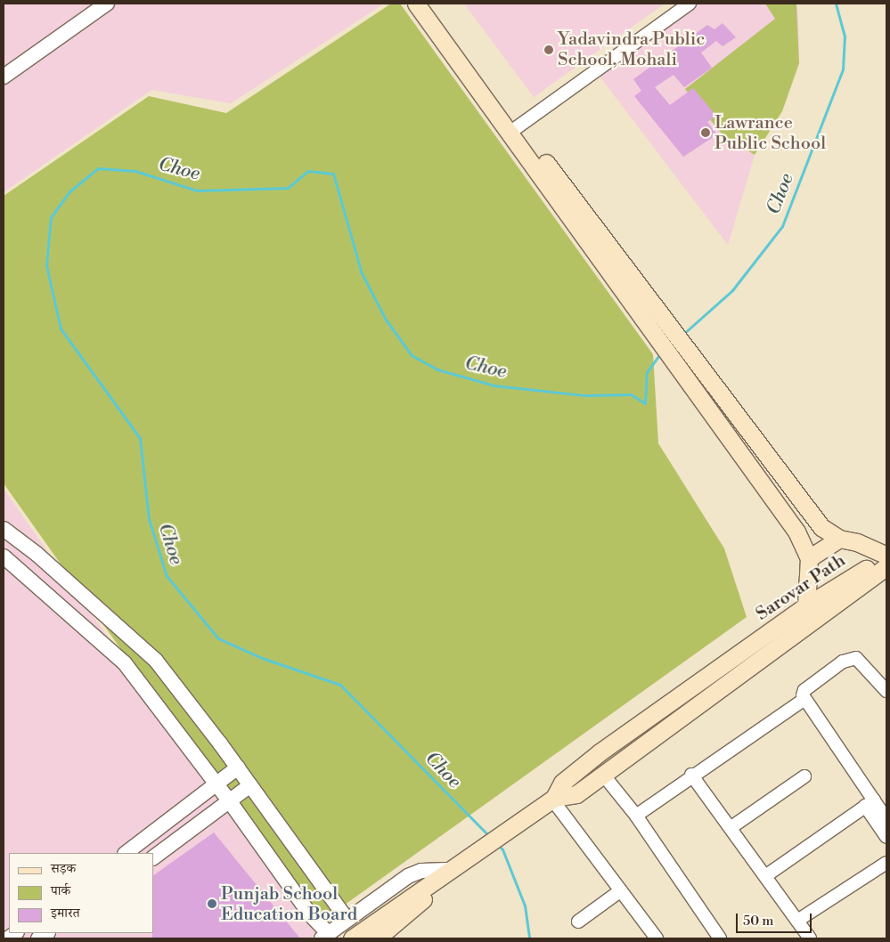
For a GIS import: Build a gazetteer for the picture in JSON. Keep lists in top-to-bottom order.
{
  "streets": {
    "main road": ["Sarovar Path"]
  },
  "water": ["Choe"],
  "places": ["Yadavindra Public School, Mohali", "Lawrance Public School", "Punjab School Education Board"],
  "legend": ["सड़क", "पार्क", "इमारत"],
  "scale_bar": "50 m"
}
